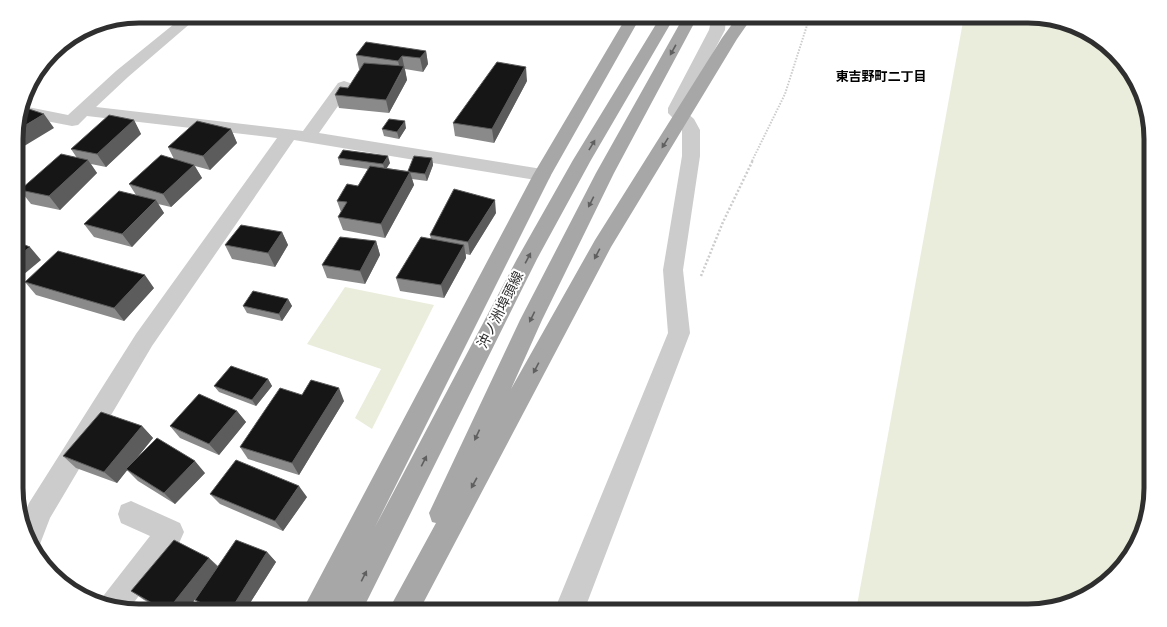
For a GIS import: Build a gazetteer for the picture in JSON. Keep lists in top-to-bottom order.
{
  "streets": {
    "main road": ["沖ノ洲埠頭線"]
  },
  "districts": ["東吉野町二丁目"]
}
